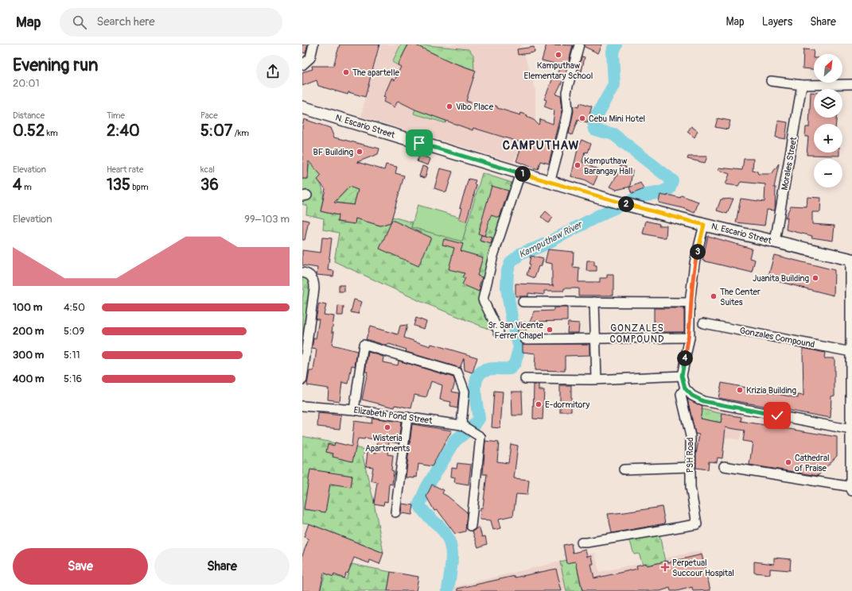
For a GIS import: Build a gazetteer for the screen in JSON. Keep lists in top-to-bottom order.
{
  "streets": {
    "main road": ["N. Escario Street"],
    "street": [
      "Morales Street",
      "Gonzales Compound",
      "Elizabeth Pond Street",
      "PSH Road"
    ]
  },
  "crossings": [
    ["N. Escario Street", "Morales Street"]
  ],
  "districts": ["CAMPUTHAW", "GONZALES COMPOUND"],
  "water": ["Kamputhaw River"],
  "places": {
    "other": [
      "Kamputhaw Elementary School",
      "The apartelle",
      "Vibo Place",
      "Cebu Mini Hotel",
      "BF Building",
      "Kamputhaw Barangay Hall",
      "Juanita Building",
      "The Center Suites",
      "Sr. San Vicente Ferrer Chapel",
      "Krizia Building",
      "E-dormitory",
      "Wisteria Apartments",
      "Cathedral of Praise"
    ],
    "health": ["Perpetual Succour Hospital"]
  },
  "north": "top right",
  "page": {
    "header": "Map",
    "search": "Search here",
    "nav": ["Map", "Layers", "Share"],
    "heading": ["Evening run", "20:01"],
    "map_buttons": ["+", "−"],
    "stats": [
      ["Distance", "0.52 km"],
      ["Time", "2:40"],
      ["Pace", "5:07 /km"],
      ["Elevation", "4 m"],
      ["Heart rate", "135 bpm"],
      ["kcal", "36"]
    ],
    "pins": [
      "1",
      "2",
      "3",
      "4"
    ],
    "chart": ["Elevation", "99–103 m"],
    "list": [
      {
        "name": "100 m",
        "note": "4:50"
      },
      {
        "name": "200 m",
        "note": "5:09"
      },
      {
        "name": "300 m",
        "note": "5:11"
      },
      {
        "name": "400 m",
        "note": "5:16"
      }
    ],
    "buttons": ["Save", "Share"]
  }
}
